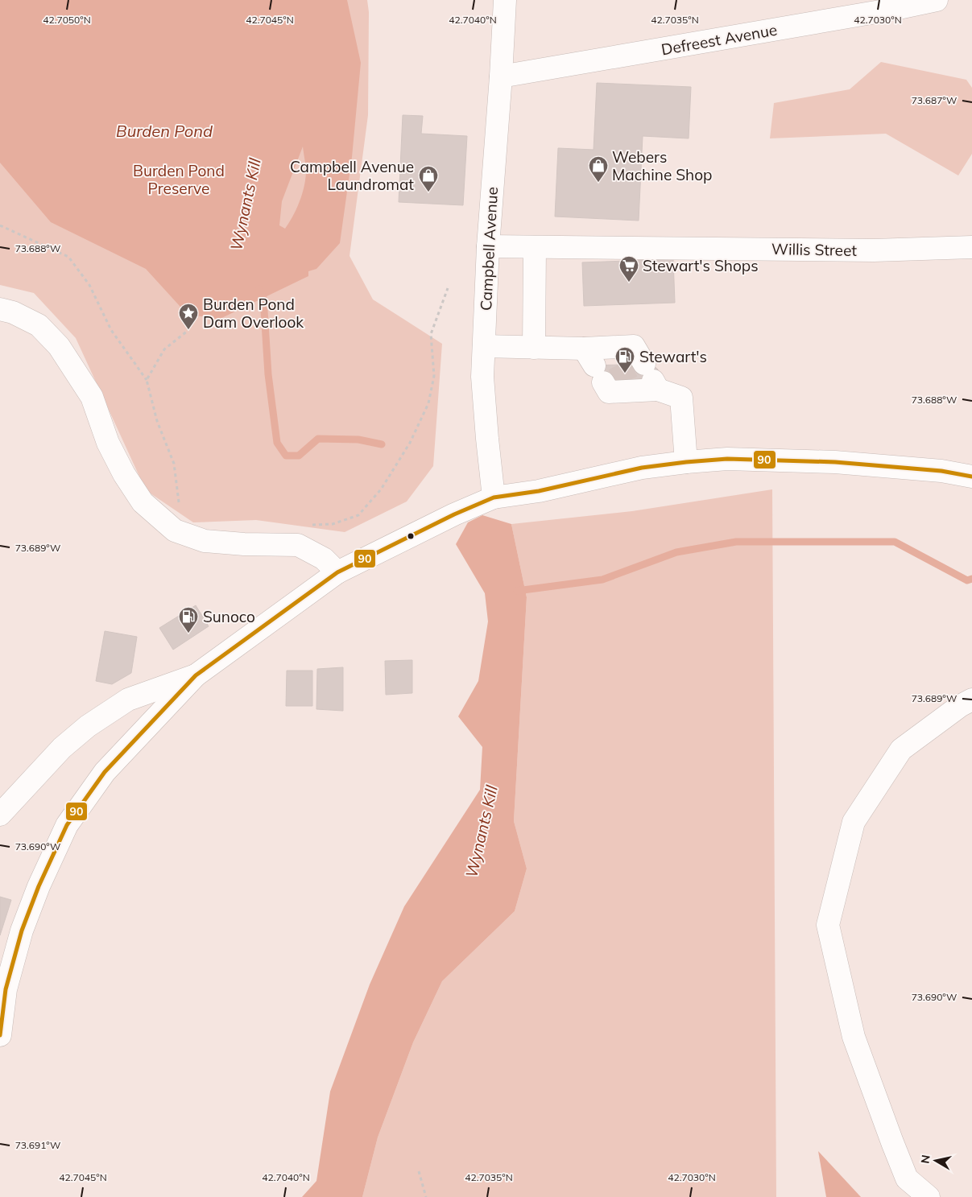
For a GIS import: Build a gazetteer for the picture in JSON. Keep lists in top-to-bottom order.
{
  "streets": {
    "street": ["Defreest Avenue", "Campbell Avenue", "Willis Street"]
  },
  "crossings": [
    ["Defreest Avenue", "Campbell Avenue"],
    ["Campbell Avenue", "Willis Street"]
  ],
  "water": ["Burden Pond", "Wynants Kill"],
  "parks": ["Burden Pond Preserve"],
  "places": {
    "shop": ["Webers Machine Shop", "Campbell Avenue Laundromat"],
    "supermarket": ["Stewart's Shops"],
    "place": ["Burden Pond Dam Overlook"],
    "fuel station": ["Stewart's", "Sunoco"]
  },
  "lines": ["transit line 90"],
  "north": "left",
  "coordinates": [
    "42.7050°N",
    "42.7045°N",
    "42.7040°N",
    "42.7035°N",
    "42.7030°N",
    "73.687°W",
    "73.688°W",
    "73.689°W",
    "73.690°W",
    "73.691°W"
  ]
}
